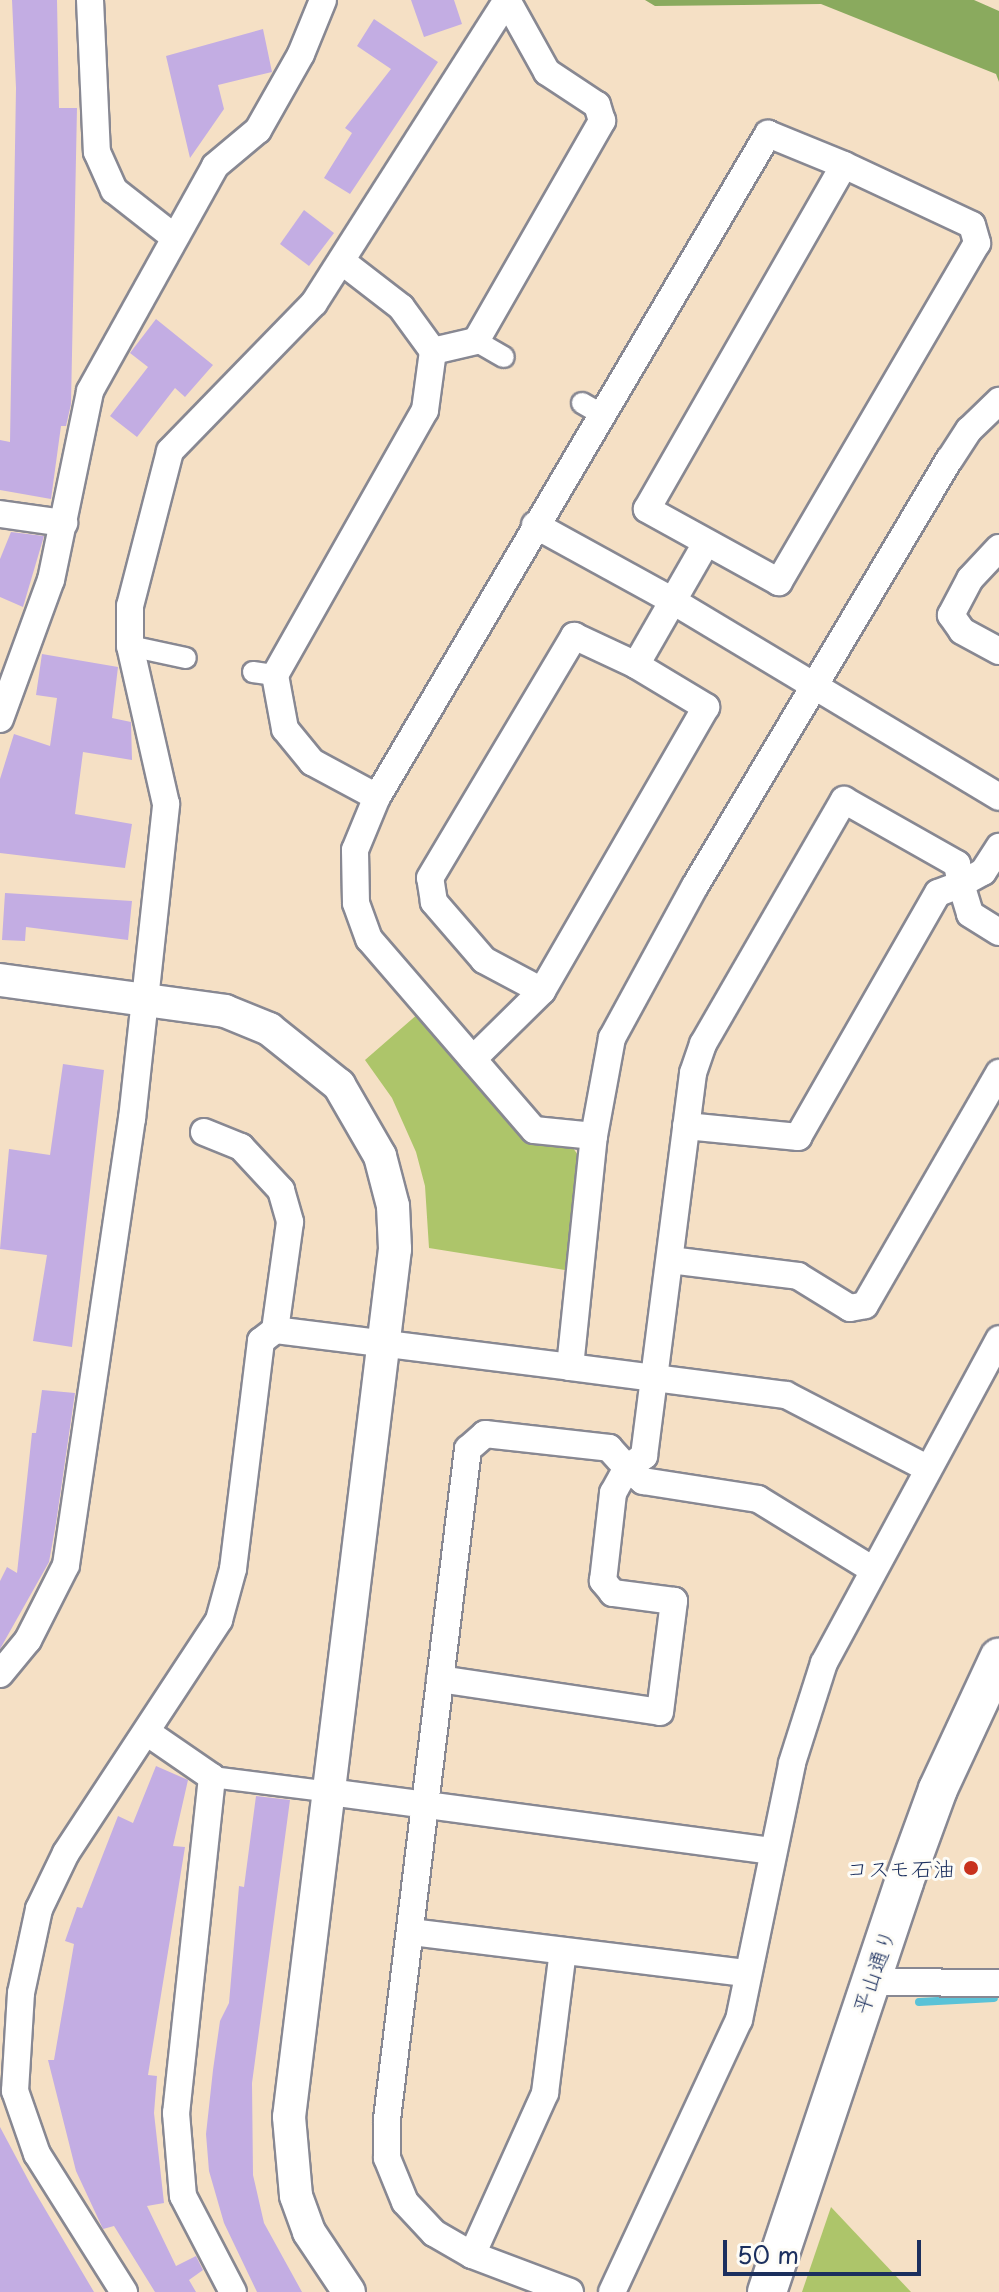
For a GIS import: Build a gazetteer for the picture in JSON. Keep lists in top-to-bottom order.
{
  "streets": {
    "main road": ["平山通り"]
  },
  "places": ["コスモ石油"],
  "scale_bar": "50 m"
}
